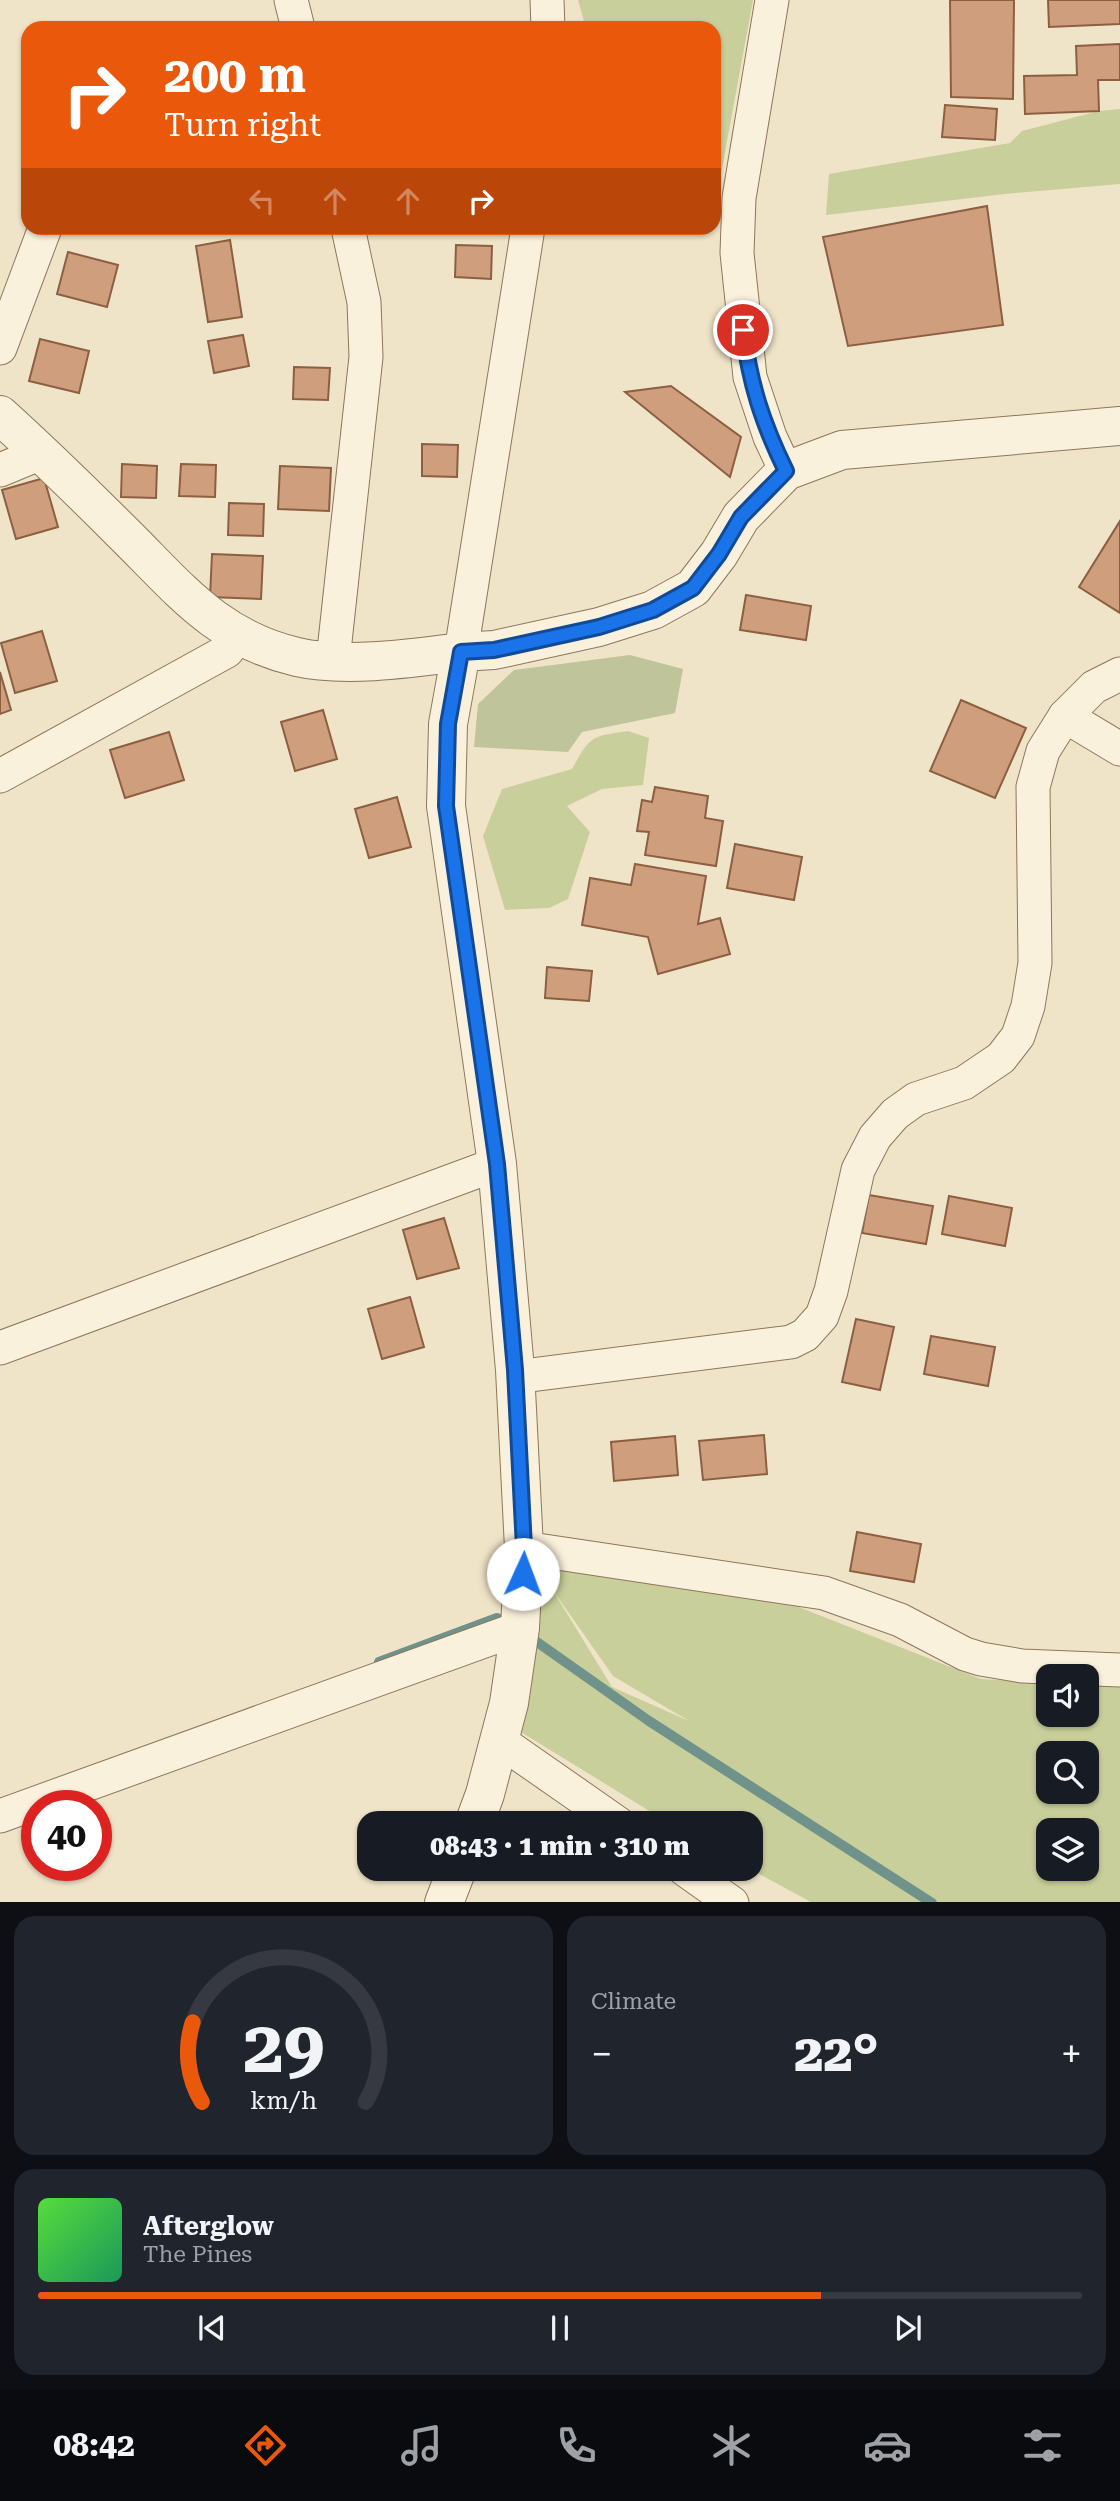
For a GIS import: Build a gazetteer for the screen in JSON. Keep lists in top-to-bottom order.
{
  "page": {
    "turn": ["200 m", "Turn right"],
    "limit": "40",
    "trip": "08:43 · 1 min · 310 m",
    "tile": "Climate",
    "heat": ["−", "22°", "+"],
    "song": ["Afterglow", "The Pines"],
    "tabs": "08:42",
    "gauge": ["29", "km/h"]
  }
}
